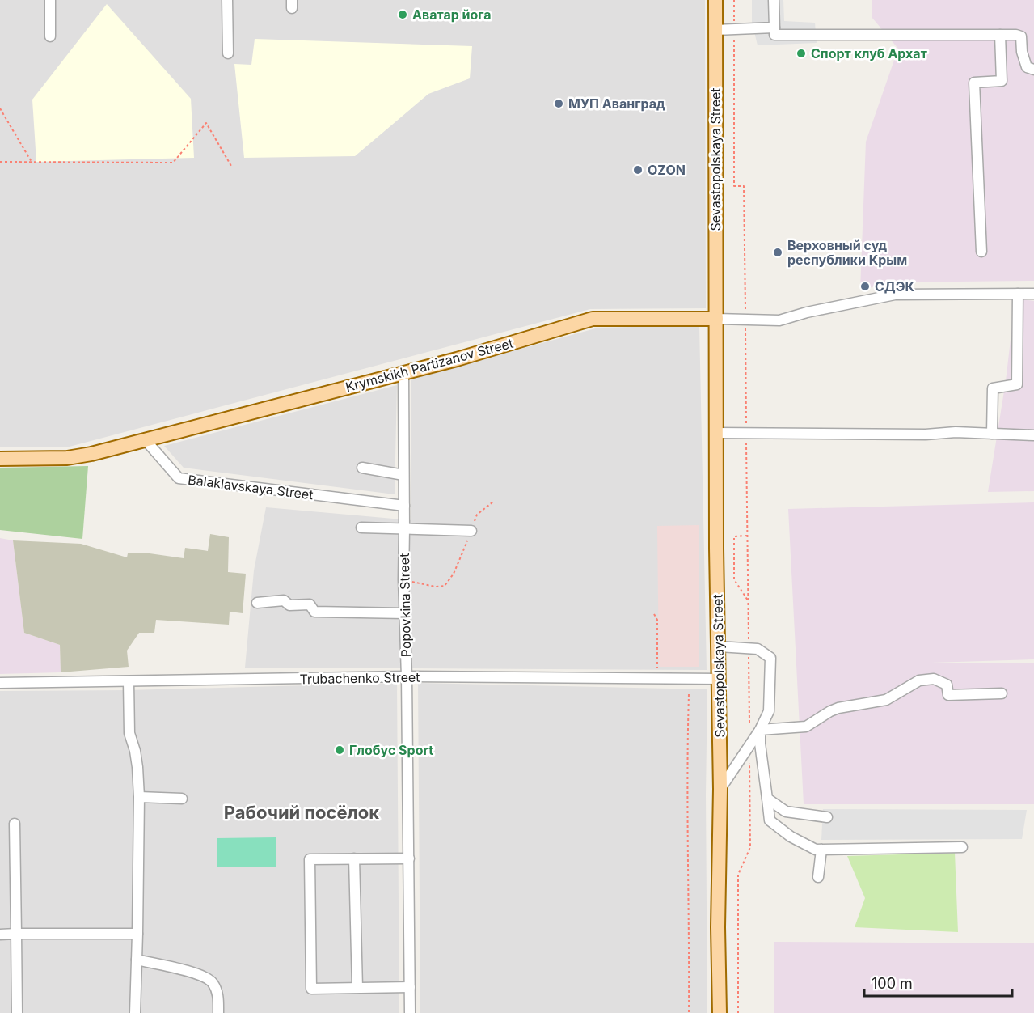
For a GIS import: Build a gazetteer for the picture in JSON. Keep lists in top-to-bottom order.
{
  "streets": {
    "main road": ["Sevastopolskaya Street", "Krymskikh Partizanov Street"],
    "street": ["Balaklavskaya Street", "Popovkina Street", "Trubachenko Street"]
  },
  "crossings": [
    ["Sevastopolskaya Street", "Krymskikh Partizanov Street"],
    ["Sevastopolskaya Street", "Trubachenko Street"],
    ["Krymskikh Partizanov Street", "Balaklavskaya Street"],
    ["Krymskikh Partizanov Street", "Popovkina Street"],
    ["Balaklavskaya Street", "Popovkina Street"],
    ["Popovkina Street", "Trubachenko Street"]
  ],
  "districts": ["Рабочий посёлок"],
  "places": [
    "Аватар йога",
    "Спорт клуб Архат",
    "МУП Аванград",
    "OZON",
    "Верховный суд республики Крым",
    "СДЭК",
    "Глобус Sport"
  ],
  "scale_bar": "100 m"
}
